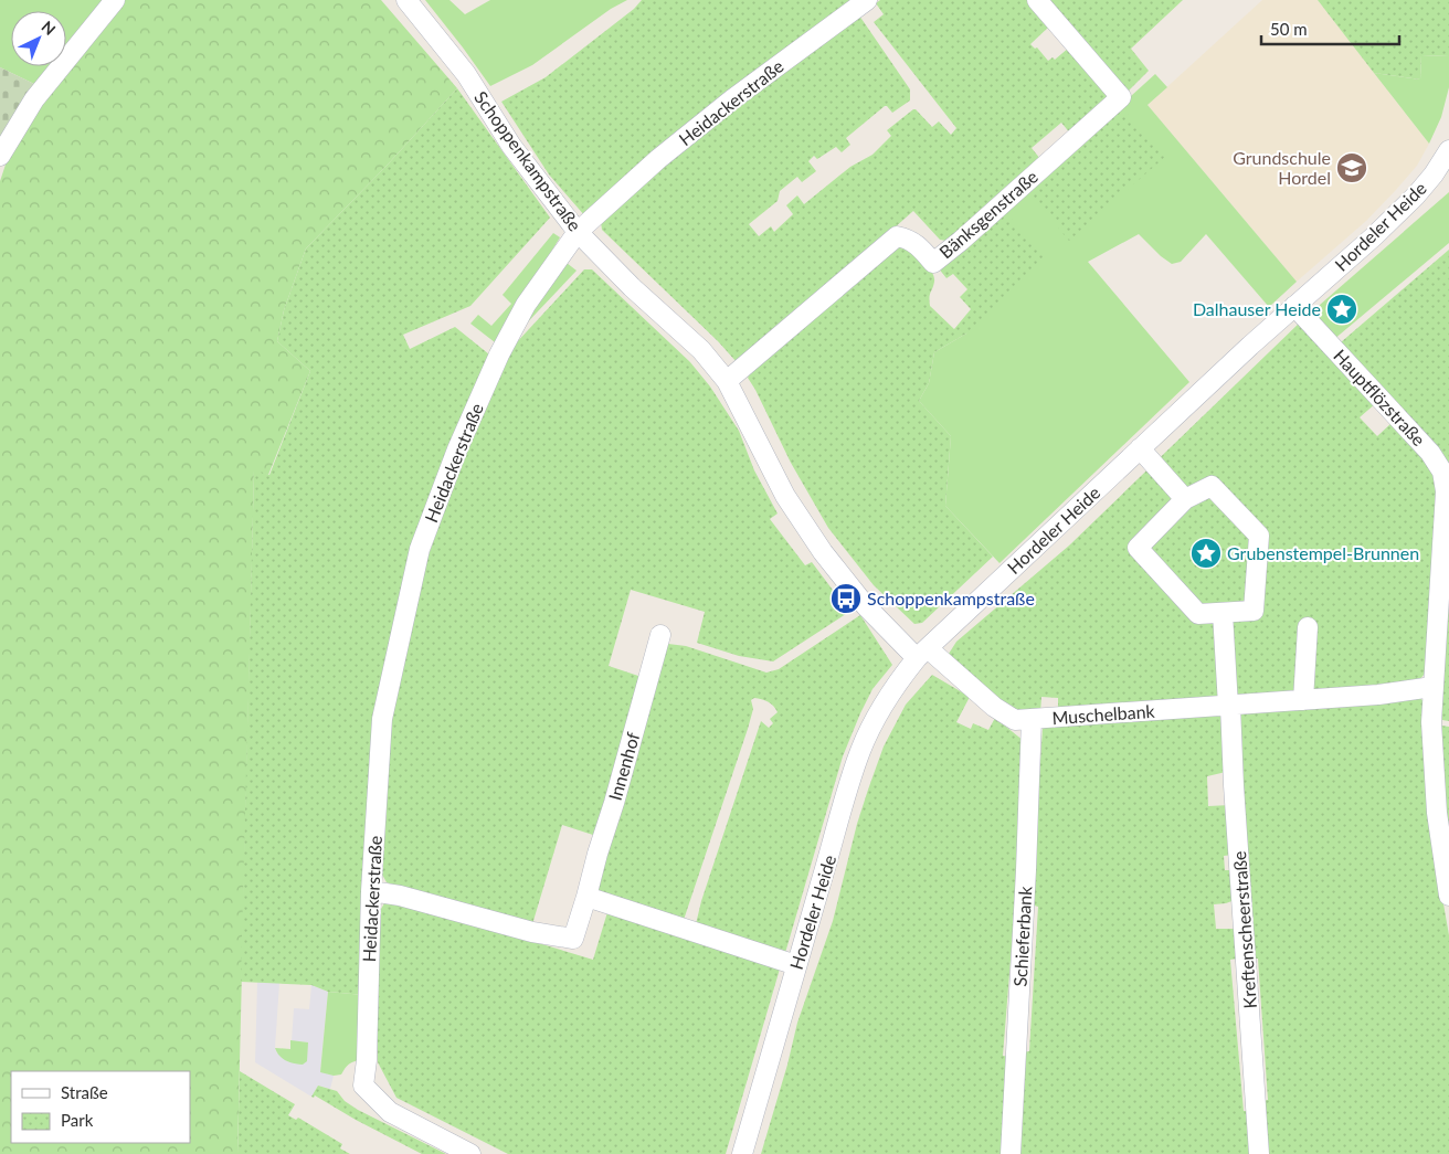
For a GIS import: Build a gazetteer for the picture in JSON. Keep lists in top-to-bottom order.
{
  "streets": {
    "street": [
      "Heidackerstraße",
      "Schoppenkampstraße",
      "Bänksgenstraße",
      "Hordeler Heide",
      "Hauptflözstraße",
      "Muschelbank",
      "Innenhof",
      "Kreftenscheerstraße",
      "Schieferbank"
    ]
  },
  "crossings": [
    ["Heidackerstraße", "Schoppenkampstraße"],
    ["Heidackerstraße", "Innenhof"],
    ["Schoppenkampstraße", "Bänksgenstraße"],
    ["Schoppenkampstraße", "Hordeler Heide"],
    ["Schoppenkampstraße", "Muschelbank"],
    ["Hordeler Heide", "Hauptflözstraße"],
    ["Hordeler Heide", "Muschelbank"],
    ["Hauptflözstraße", "Muschelbank"],
    ["Muschelbank", "Kreftenscheerstraße"],
    ["Muschelbank", "Schieferbank"]
  ],
  "places": {
    "school or university": ["Grundschule Hordel"],
    "place": ["Dalhauser Heide", "Grubenstempel-Brunnen"],
    "bus stop": ["Schoppenkampstraße"]
  },
  "legend": ["Straße", "Park"],
  "scale_bar": "50 m",
  "north": "top right"
}
